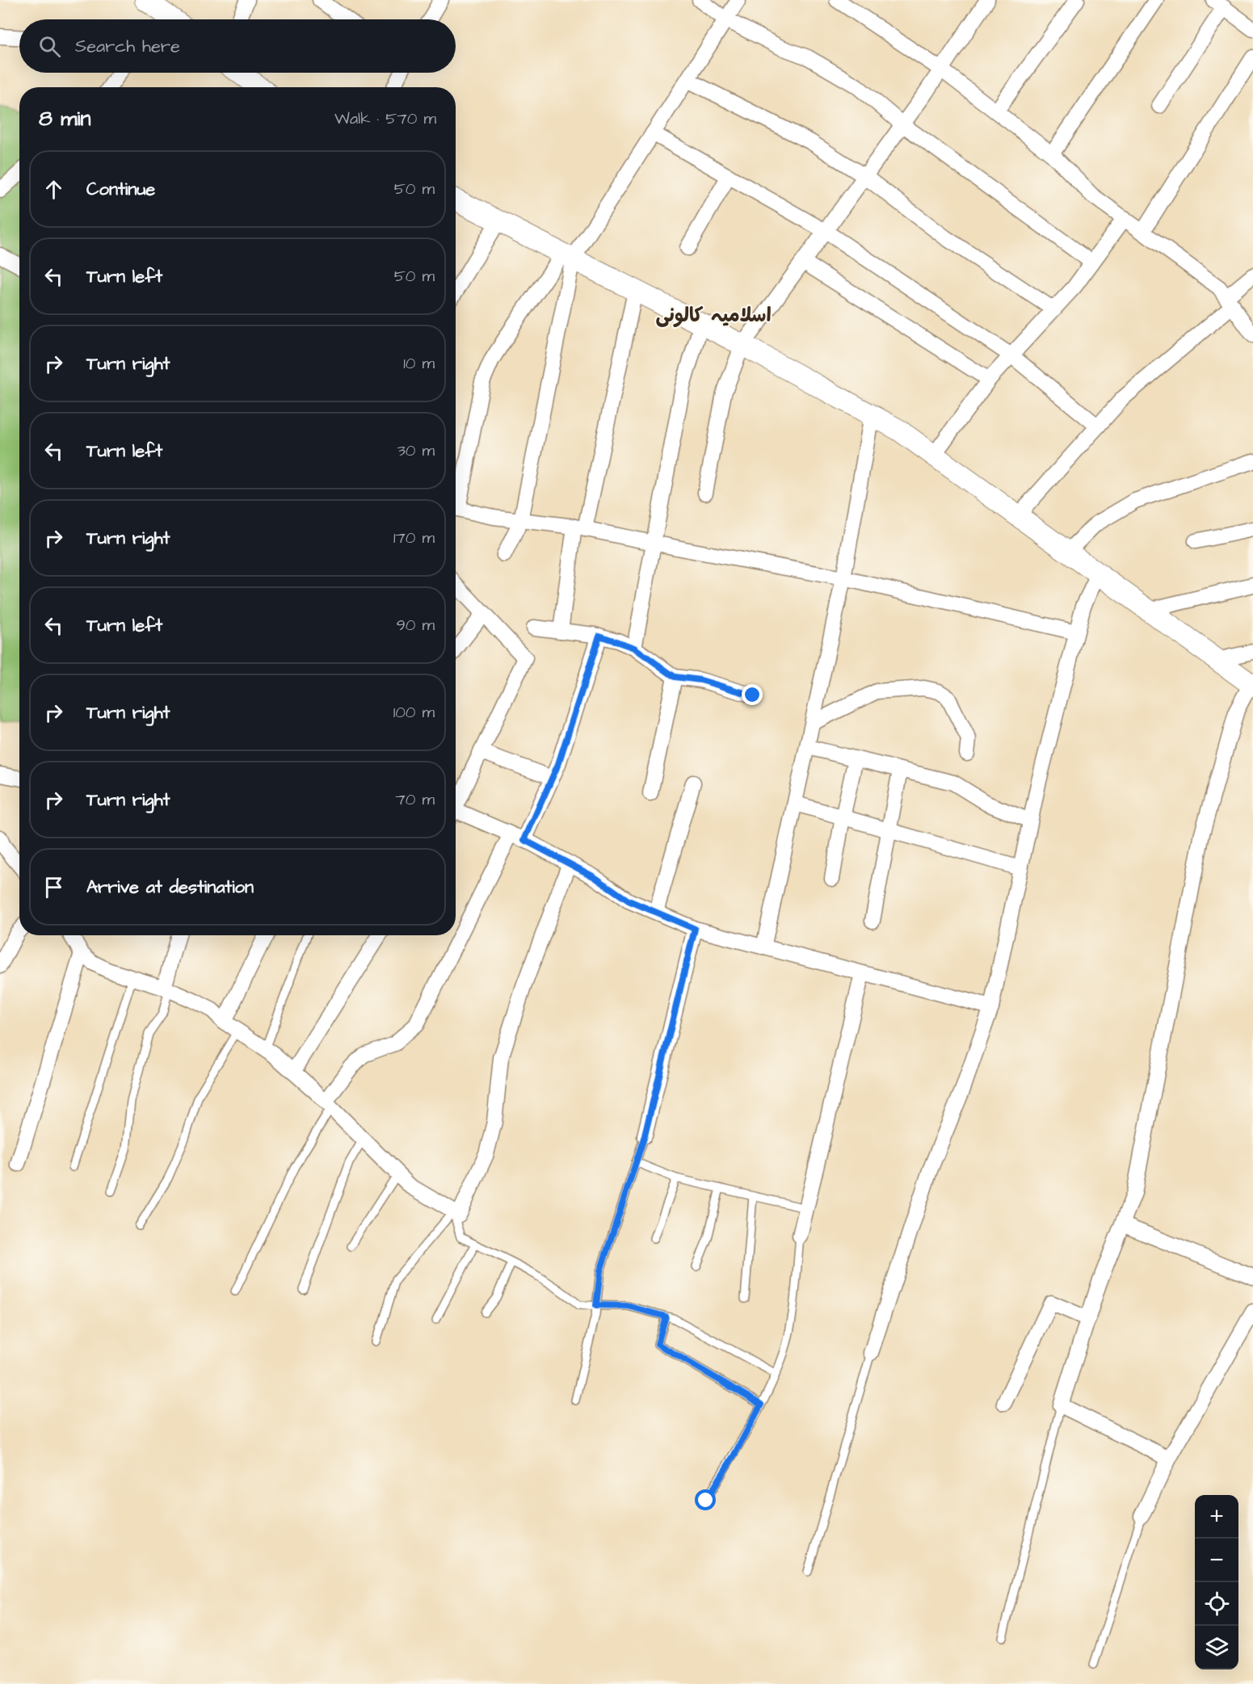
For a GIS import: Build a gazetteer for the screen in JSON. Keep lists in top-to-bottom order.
{
  "districts": ["اسلامیہ کالونی"],
  "page": {
    "search": "Search here",
    "heading": ["8 min", "Walk · 570 m"],
    "list": [
      ["Continue", "50 m"],
      ["Turn left", "50 m"],
      ["Turn right", "10 m"],
      ["Turn left", "30 m"],
      ["Turn right", "170 m"],
      ["Turn left", "90 m"],
      ["Turn right", "100 m"],
      ["Turn right", "70 m"],
      "Arrive at destination"
    ],
    "map_buttons": ["+", "−"]
  }
}
